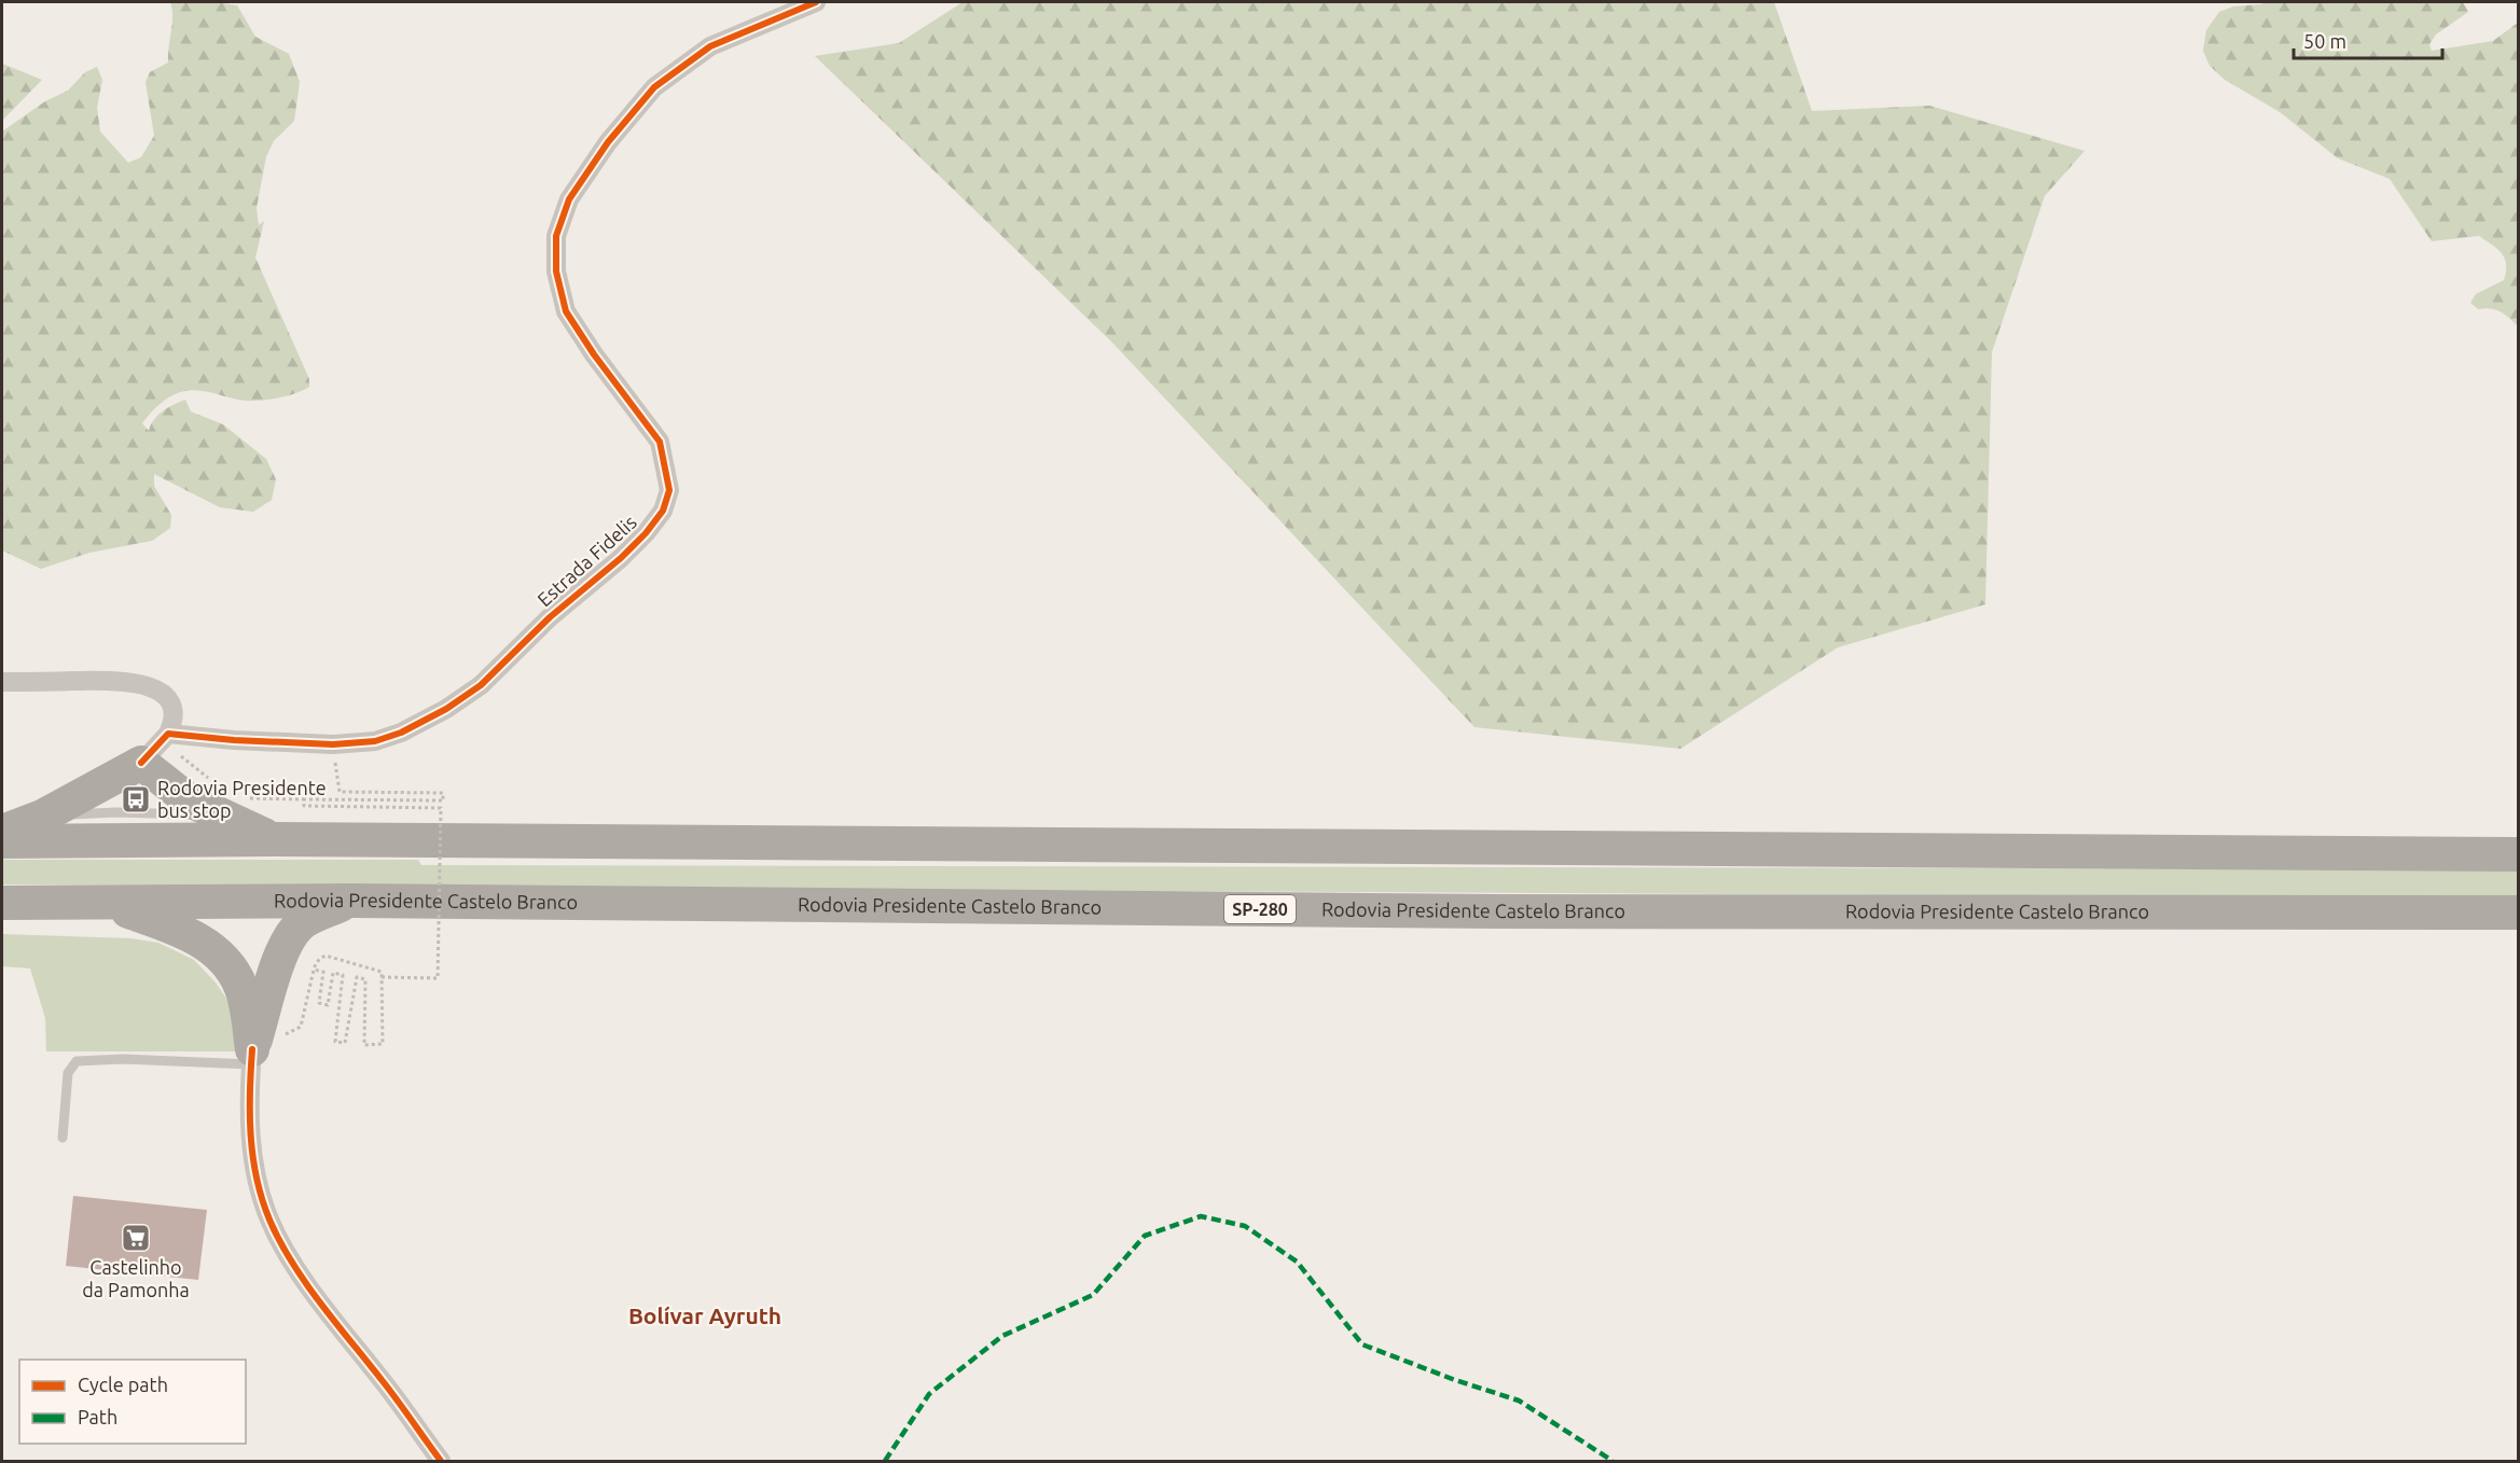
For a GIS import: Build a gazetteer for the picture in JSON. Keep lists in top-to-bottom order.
{
  "streets": {
    "highway": ["Rodovia Presidente Castelo Branco", "SP-280"],
    "street": ["Estrada Fidelis"]
  },
  "districts": ["Bolívar Ayruth"],
  "places": {
    "bus stop": ["Rodovia Presidente bus stop"],
    "supermarket": ["Castelinho da Pamonha"]
  },
  "legend": ["Cycle path", "Path"],
  "scale_bar": "50 m"
}
